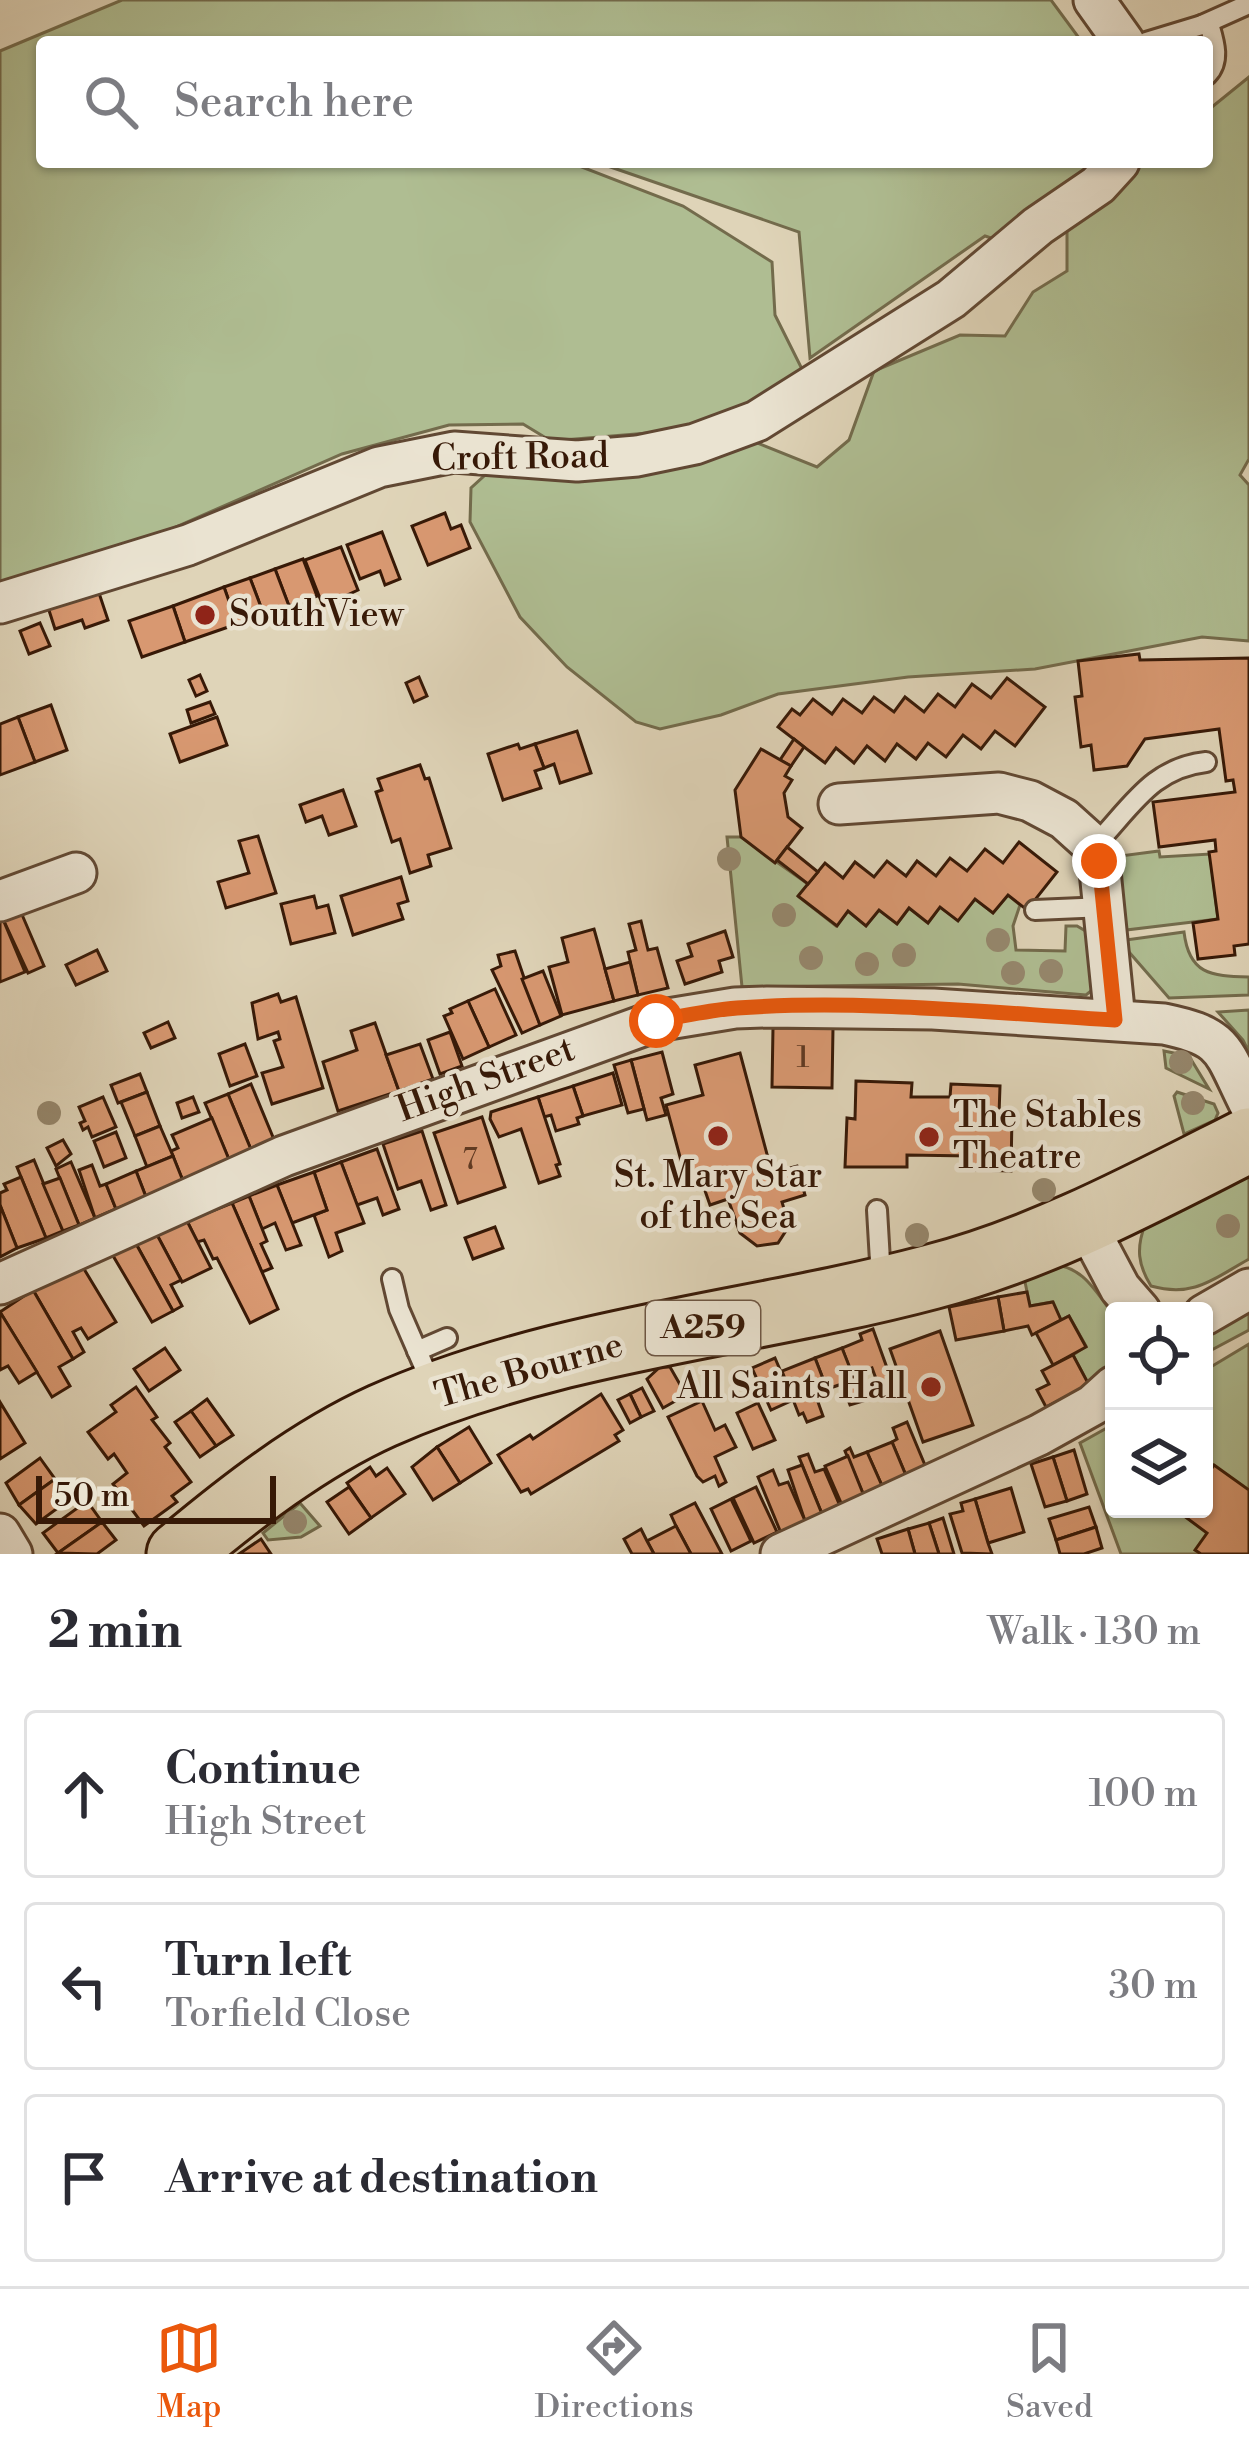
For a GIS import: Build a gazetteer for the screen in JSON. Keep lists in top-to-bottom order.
{
  "streets": {
    "highway": ["A259", "The Bourne"],
    "street": ["Croft Road", "High Street"]
  },
  "places": [
    "SouthView",
    "St. Mary Star of the Sea",
    "The Stables Theatre",
    "All Saints Hall"
  ],
  "house_numbers": ["1", "7"],
  "scale_bar": "50 m",
  "page": {
    "search": "Search here",
    "scale": "50 m",
    "heading": ["2 min", "Walk · 130 m"],
    "list": [
      ["Continue", "High Street", "100 m"],
      ["Turn left", "Torfield Close", "30 m"],
      "Arrive at destination"
    ],
    "nav": ["Map", "Directions", "Saved"]
  }
}
